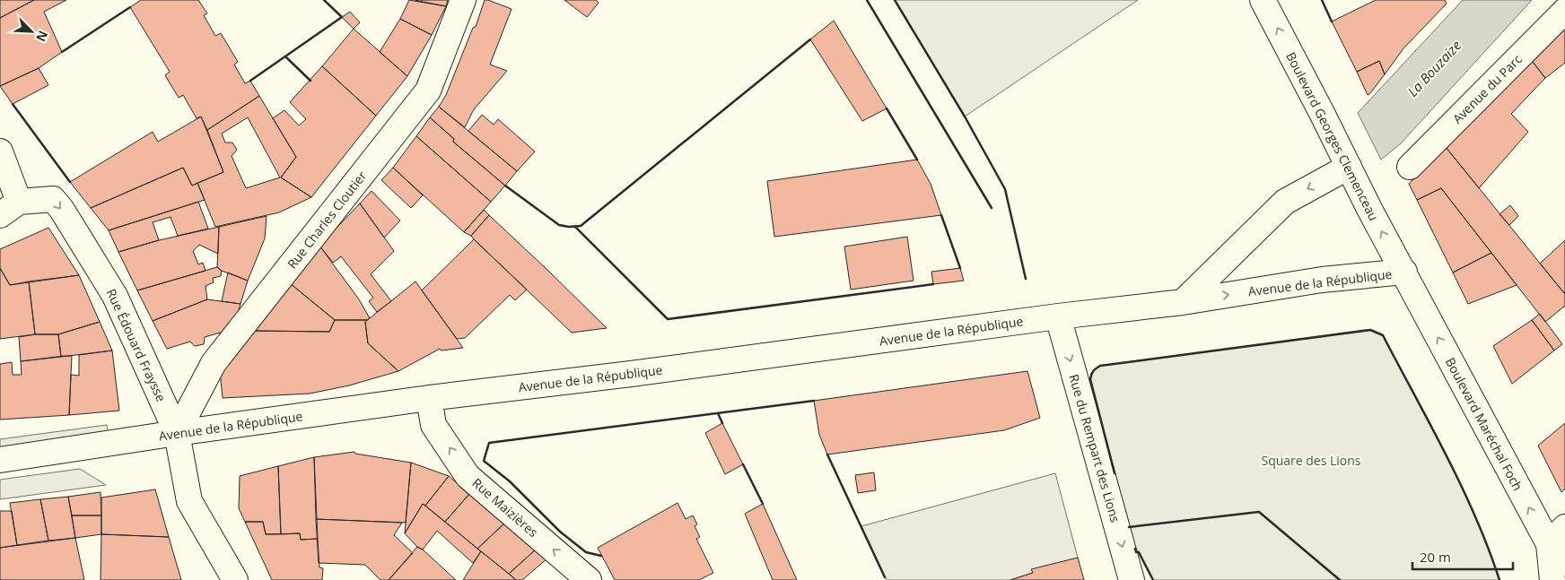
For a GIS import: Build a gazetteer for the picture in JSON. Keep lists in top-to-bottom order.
{
  "streets": {
    "street": [
      "Avenue du Parc",
      "Boulevard Georges Clemenceau",
      "Rue Charles Cloutier",
      "Avenue de la République",
      "Rue Édouard Fraysse",
      "Boulevard Maréchal Foch",
      "Rue du Rempart des Lions",
      "Rue Maizières"
    ]
  },
  "crossings": [
    ["Boulevard Georges Clemenceau", "Avenue de la République"],
    ["Boulevard Georges Clemenceau", "Boulevard Maréchal Foch"],
    ["Rue Charles Cloutier", "Avenue de la République"],
    ["Rue Charles Cloutier", "Rue Édouard Fraysse"],
    ["Avenue de la République", "Rue Édouard Fraysse"],
    ["Avenue de la République", "Boulevard Maréchal Foch"],
    ["Avenue de la République", "Rue du Rempart des Lions"],
    ["Avenue de la République", "Rue Maizières"]
  ],
  "one_way": [
    "Boulevard Georges Clemenceau",
    "Rue Édouard Fraysse",
    "Boulevard Maréchal Foch",
    "Rue du Rempart des Lions",
    "Rue Maizières"
  ],
  "water": ["La Bouzaize"],
  "parks": ["Square des Lions"],
  "scale_bar": "20 m",
  "north": "bottom right"
}
